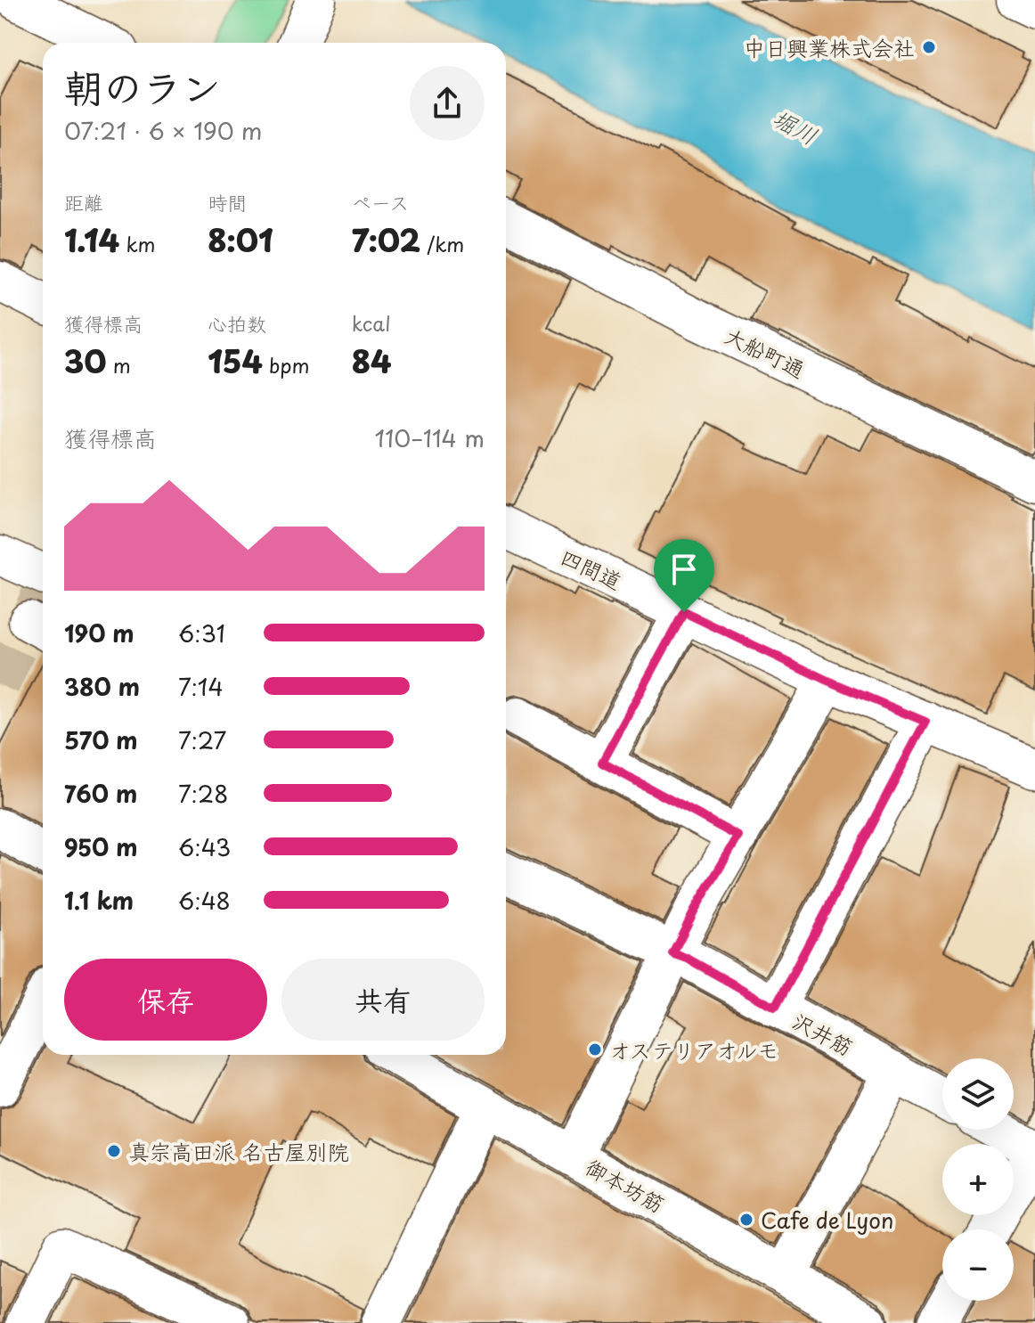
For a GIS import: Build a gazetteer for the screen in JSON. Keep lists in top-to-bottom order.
{
  "streets": {
    "street": [
      "大船町通",
      "四間道",
      "沢井筋",
      "御本坊筋"
    ]
  },
  "water": ["堀川"],
  "places": [
    "中日興業株式会社",
    "オステリアオルモ",
    "真宗高田派 名古屋別院",
    "Cafe de Lyon"
  ],
  "page": {
    "heading": ["朝のラン", "07:21 · 6 × 190 m"],
    "stats": [
      ["距離", "1.14 km"],
      ["時間", "8:01"],
      ["ペース", "7:02 /km"],
      ["獲得標高", "30 m"],
      ["心拍数", "154 bpm"],
      ["kcal", "84"]
    ],
    "chart": ["獲得標高", "110–114 m"],
    "list": [
      {
        "name": "190 m",
        "note": "6:31"
      },
      {
        "name": "380 m",
        "note": "7:14"
      },
      {
        "name": "570 m",
        "note": "7:27"
      },
      {
        "name": "760 m",
        "note": "7:28"
      },
      {
        "name": "950 m",
        "note": "6:43"
      },
      {
        "name": "1.1 km",
        "note": "6:48"
      }
    ],
    "buttons": ["保存", "共有"],
    "map_buttons": ["+", "−"]
  }
}
